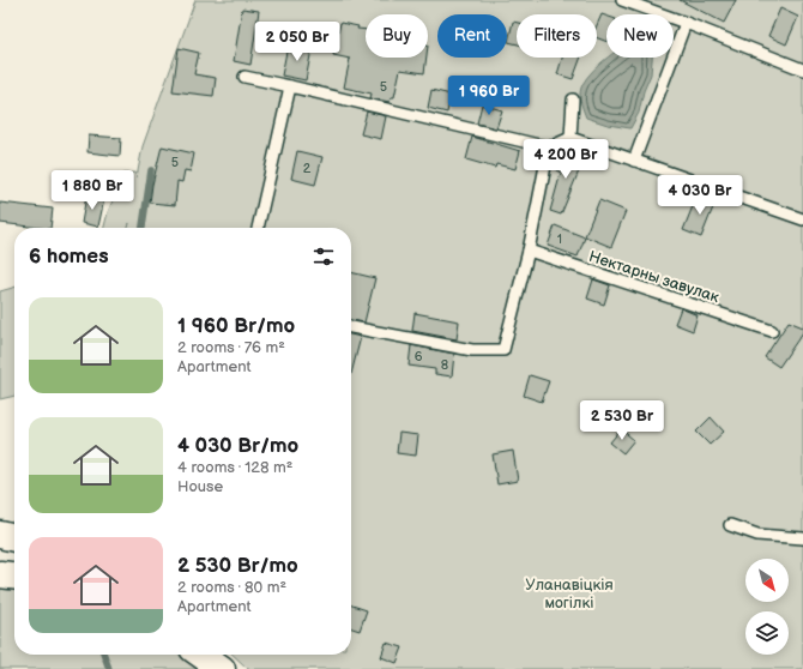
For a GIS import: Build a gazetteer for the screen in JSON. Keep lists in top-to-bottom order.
{
  "streets": {
    "lane": ["Нектарны завулак"]
  },
  "parks": ["Уланавіцкія могілкі"],
  "house_numbers": [
    "5",
    "5",
    "2",
    "1",
    "6",
    "8"
  ],
  "north": "bottom right",
  "page": {
    "chip": [
      "Buy",
      "Rent",
      "Filters",
      "New"
    ],
    "price": [
      "2 050 Br",
      "1 960 Br",
      "4 200 Br",
      "1 880 Br",
      "4 030 Br",
      "2 530 Br"
    ],
    "heading": "6 homes",
    "list": [
      {
        "name": "1 960 Br/mo",
        "note": "2 rooms · 76 m² · Apartment"
      },
      {
        "name": "4 030 Br/mo",
        "note": "4 rooms · 128 m² · House"
      },
      {
        "name": "2 530 Br/mo",
        "note": "2 rooms · 80 m² · Apartment"
      }
    ]
  }
}
